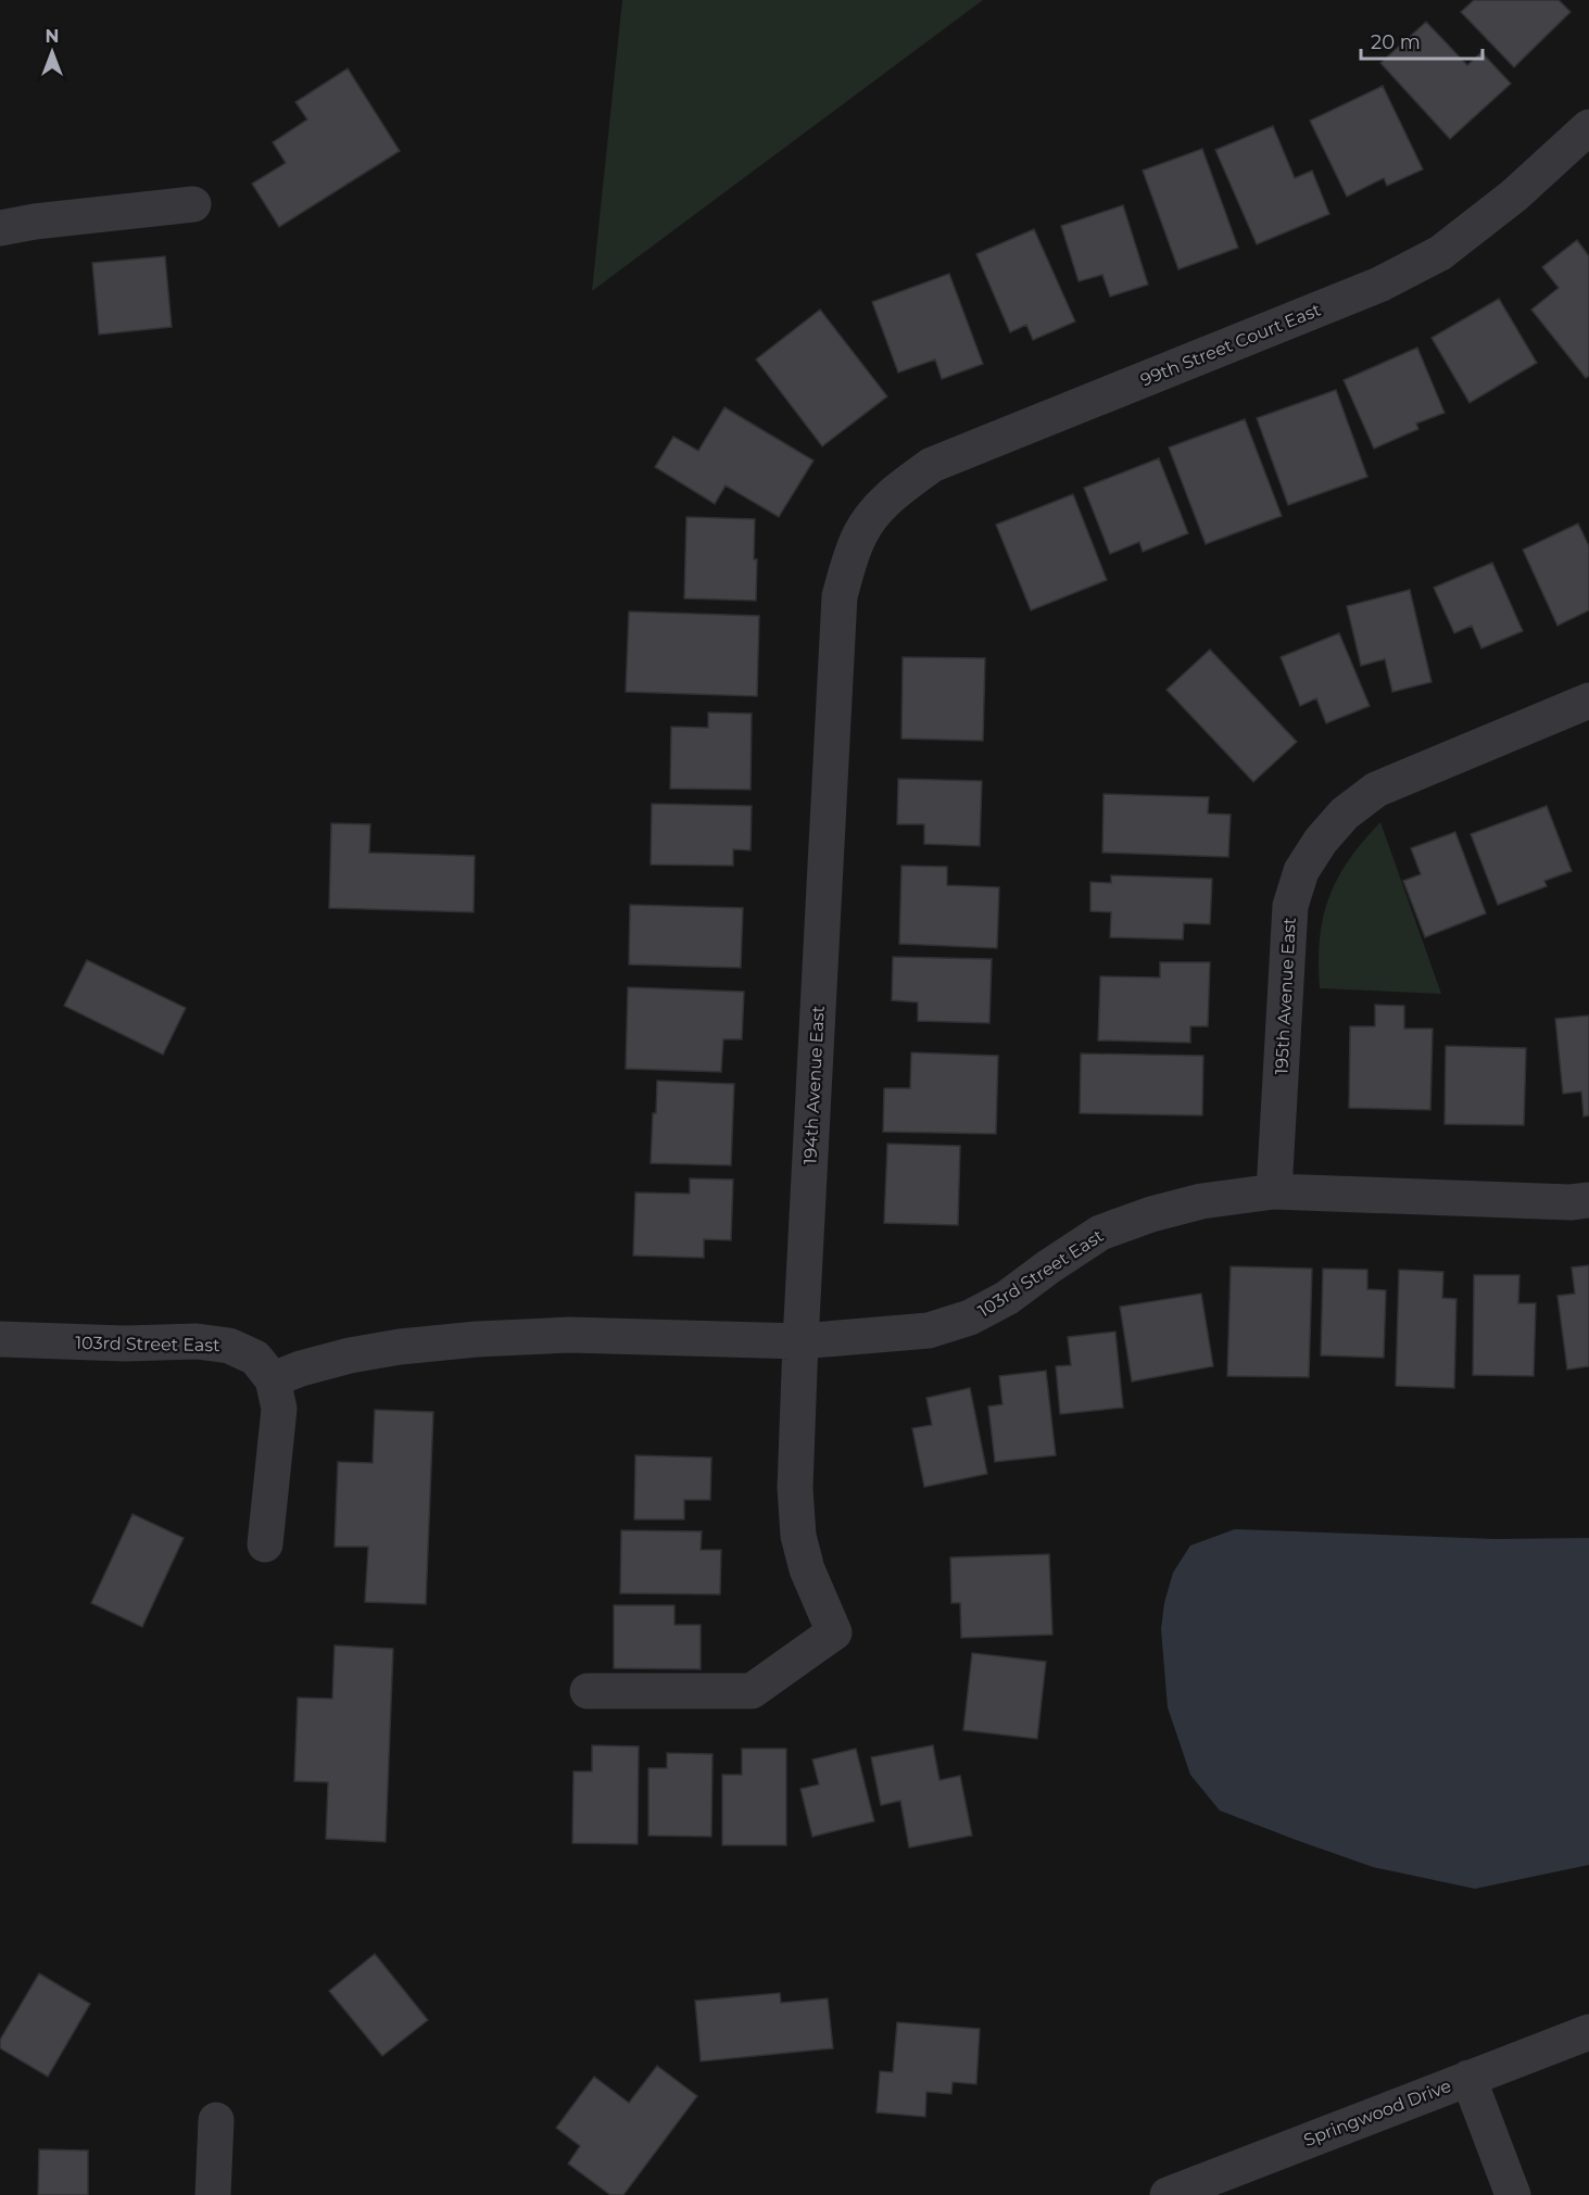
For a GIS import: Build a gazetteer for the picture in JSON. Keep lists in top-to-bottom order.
{
  "streets": {
    "street": [
      "99th Street Court East",
      "195th Avenue East",
      "194th Avenue East",
      "103rd Street East",
      "Springwood Drive"
    ]
  },
  "crossings": [
    ["99th Street Court East", "194th Avenue East"],
    ["195th Avenue East", "103rd Street East"],
    ["194th Avenue East", "103rd Street East"]
  ],
  "scale_bar": "20 m",
  "north": "top"
}
